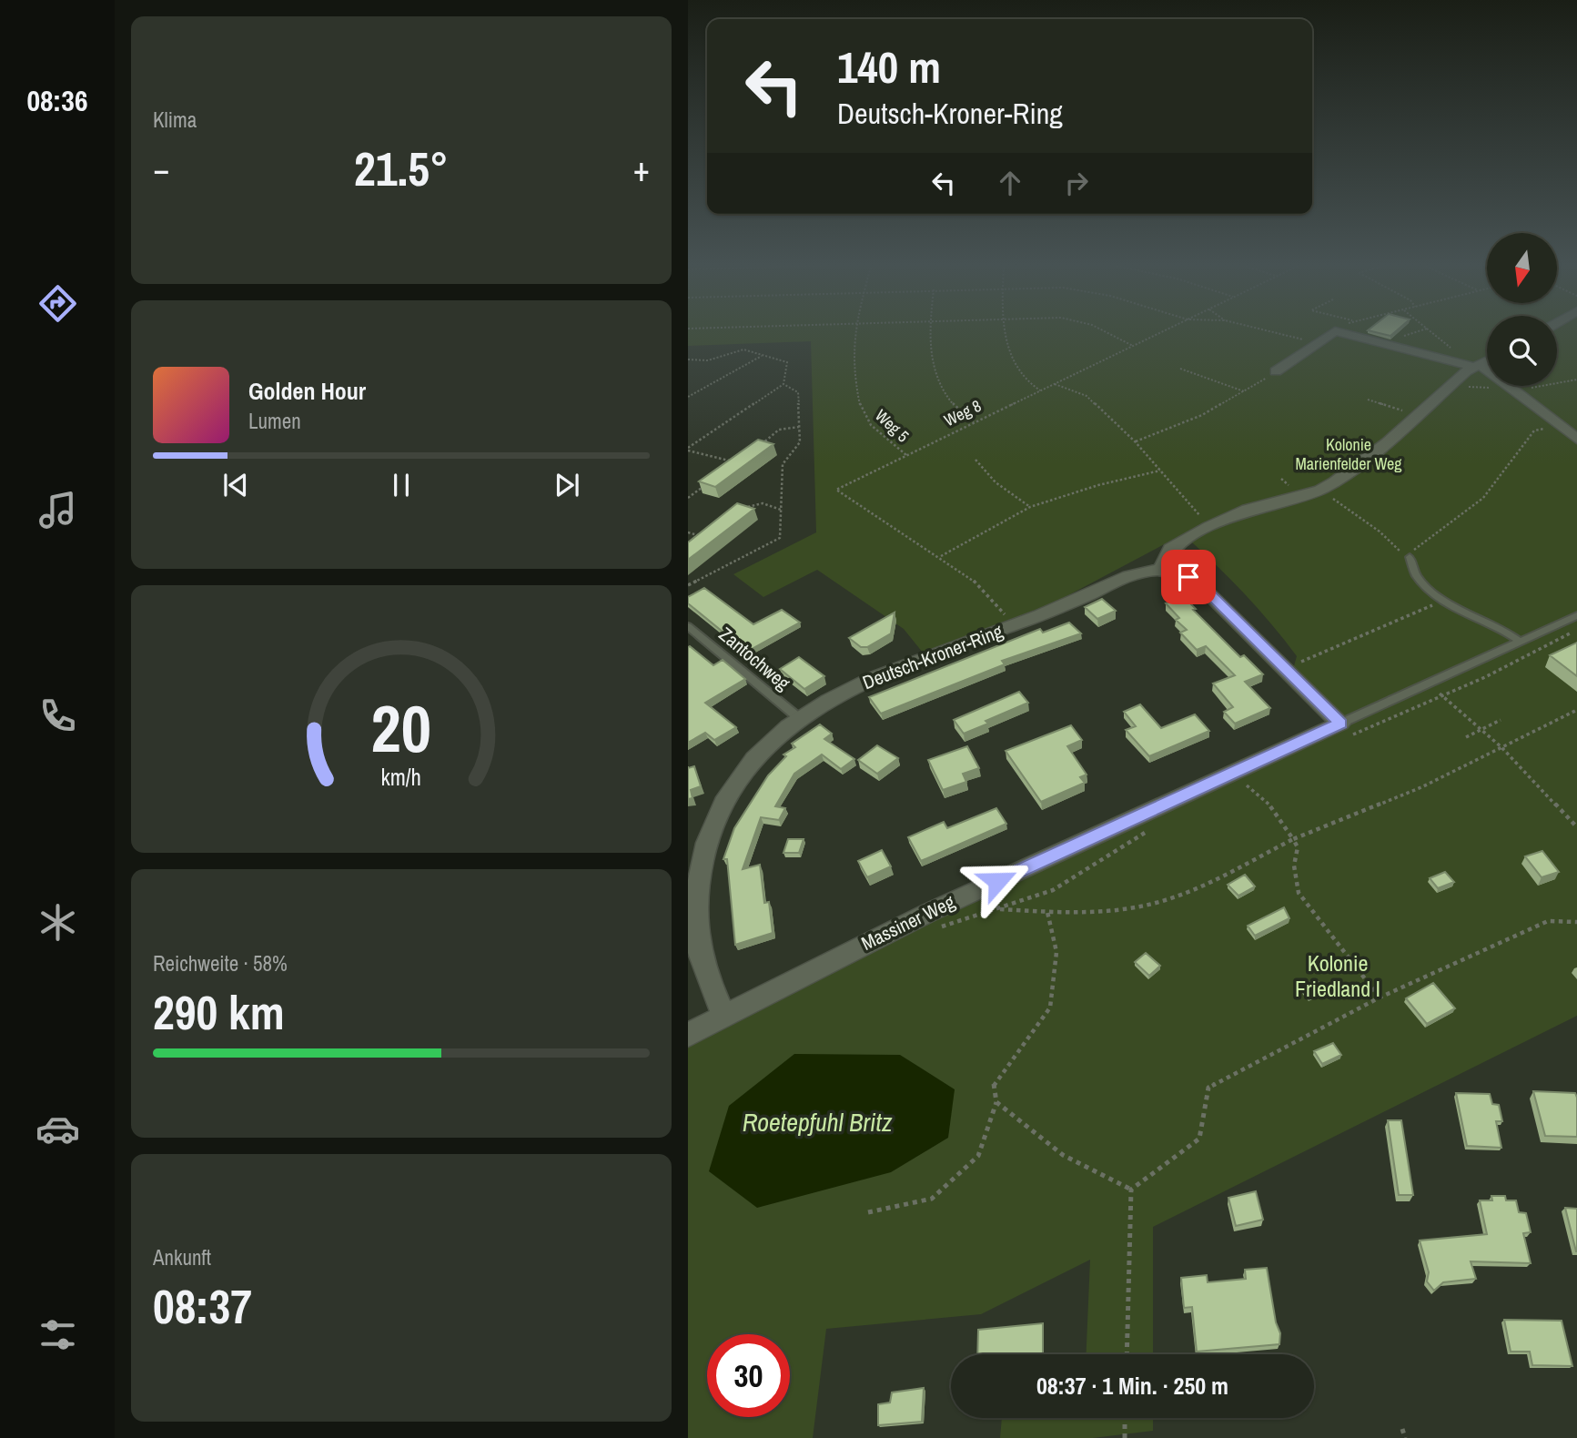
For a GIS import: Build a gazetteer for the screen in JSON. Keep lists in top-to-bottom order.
{
  "streets": {
    "street": ["Deutsch-Kroner-Ring", "Massiner Weg"],
    "lane": ["Zantochweg"],
    "path": ["Weg 8", "Weg 5"]
  },
  "crossings": [
    ["Weg 8", "Weg 5"],
    ["Weg 8", "Deutsch-Kroner-Ring"],
    ["Deutsch-Kroner-Ring", "Zantochweg"],
    ["Deutsch-Kroner-Ring", "Massiner Weg"]
  ],
  "water": ["Roetepfuhl Britz"],
  "parks": ["Kolonie Marienfelder Weg", "Kolonie Friedland I"],
  "north": "bottom",
  "page": {
    "tabs": "08:36",
    "tile": [
      "Klima",
      ["Reichweite · 58%", "290 km"],
      ["Ankunft", "08:37"]
    ],
    "turn": ["140 m", "Deutsch-Kroner-Ring"],
    "heat": ["−", "21.5°", "+"],
    "song": ["Golden Hour", "Lumen"],
    "limit": "30",
    "trip": "08:37 · 1 Min. · 250 m",
    "gauge": ["20", "km/h"]
  }
}
